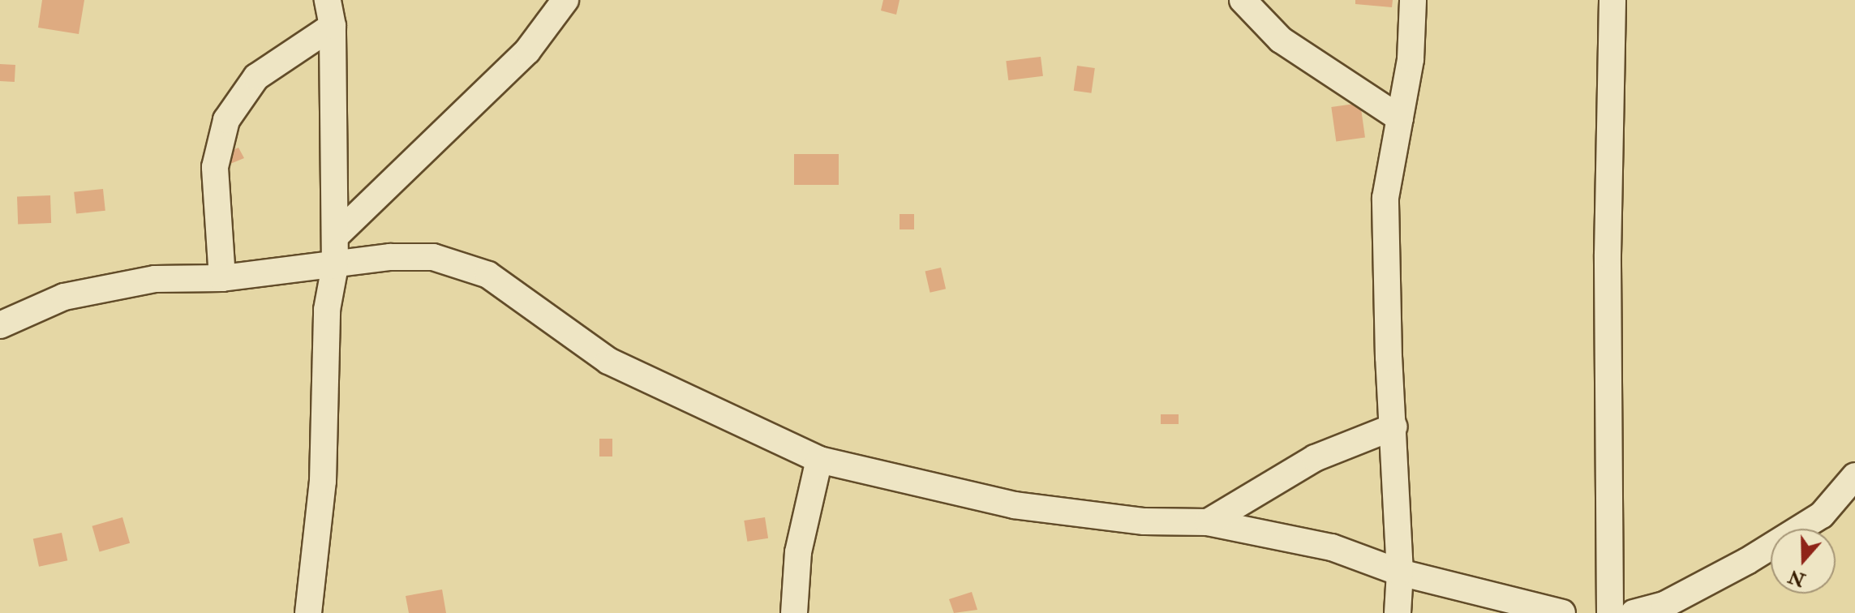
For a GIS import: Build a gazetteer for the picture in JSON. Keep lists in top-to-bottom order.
{
  "north": "bottom"
}
